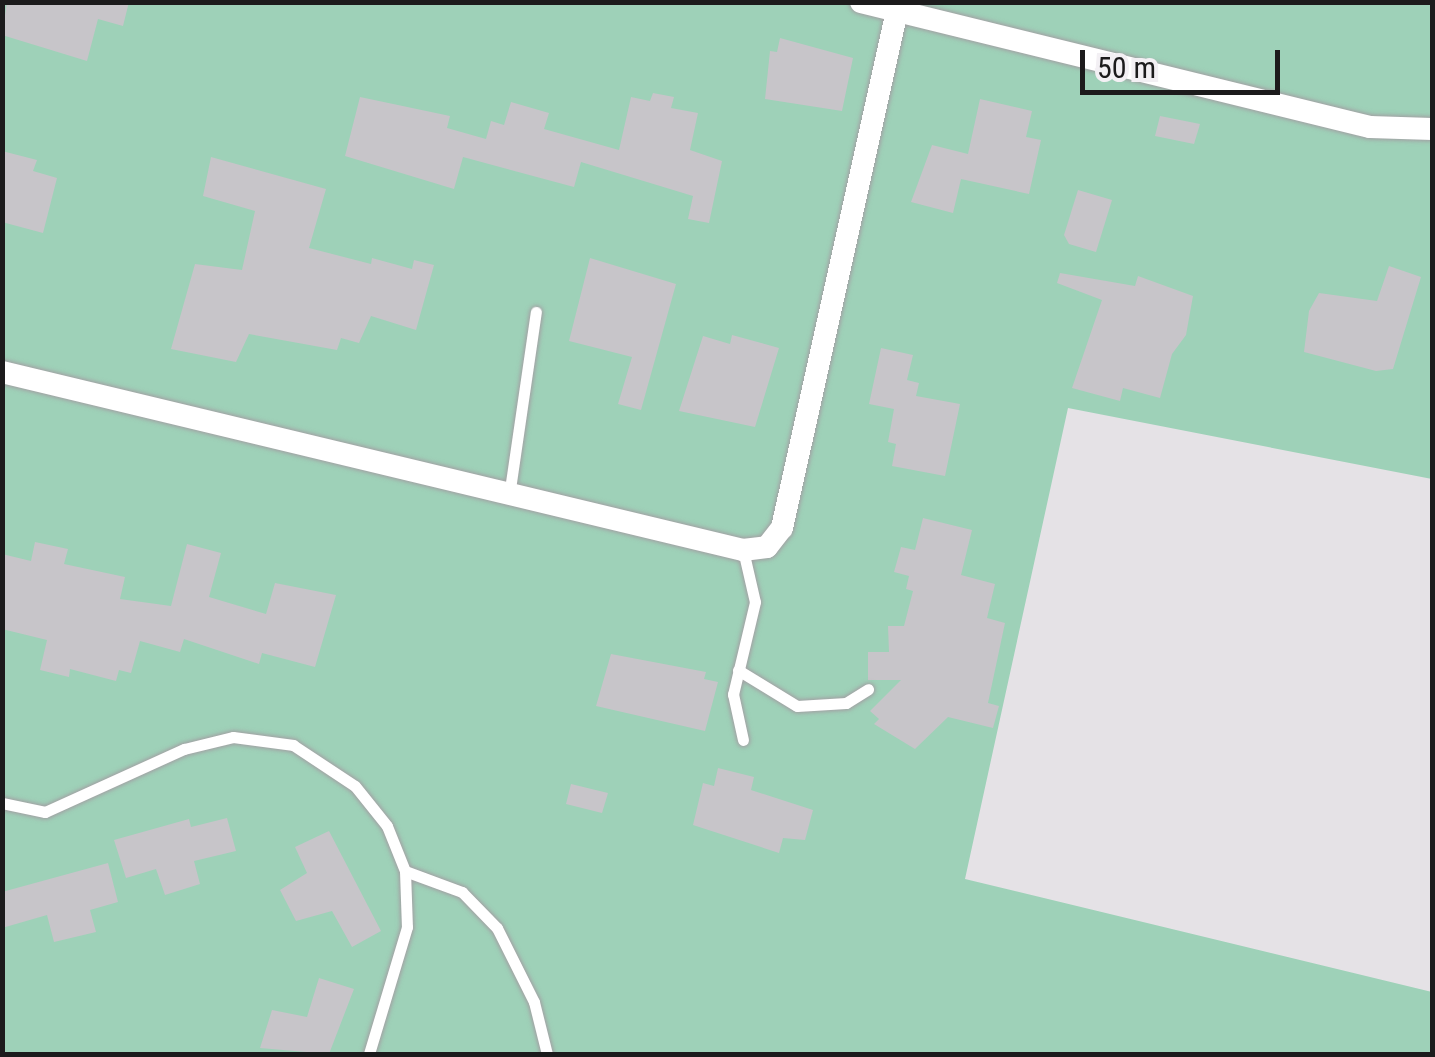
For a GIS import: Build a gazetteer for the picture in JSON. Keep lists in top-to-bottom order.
{
  "scale_bar": "50 m"
}
